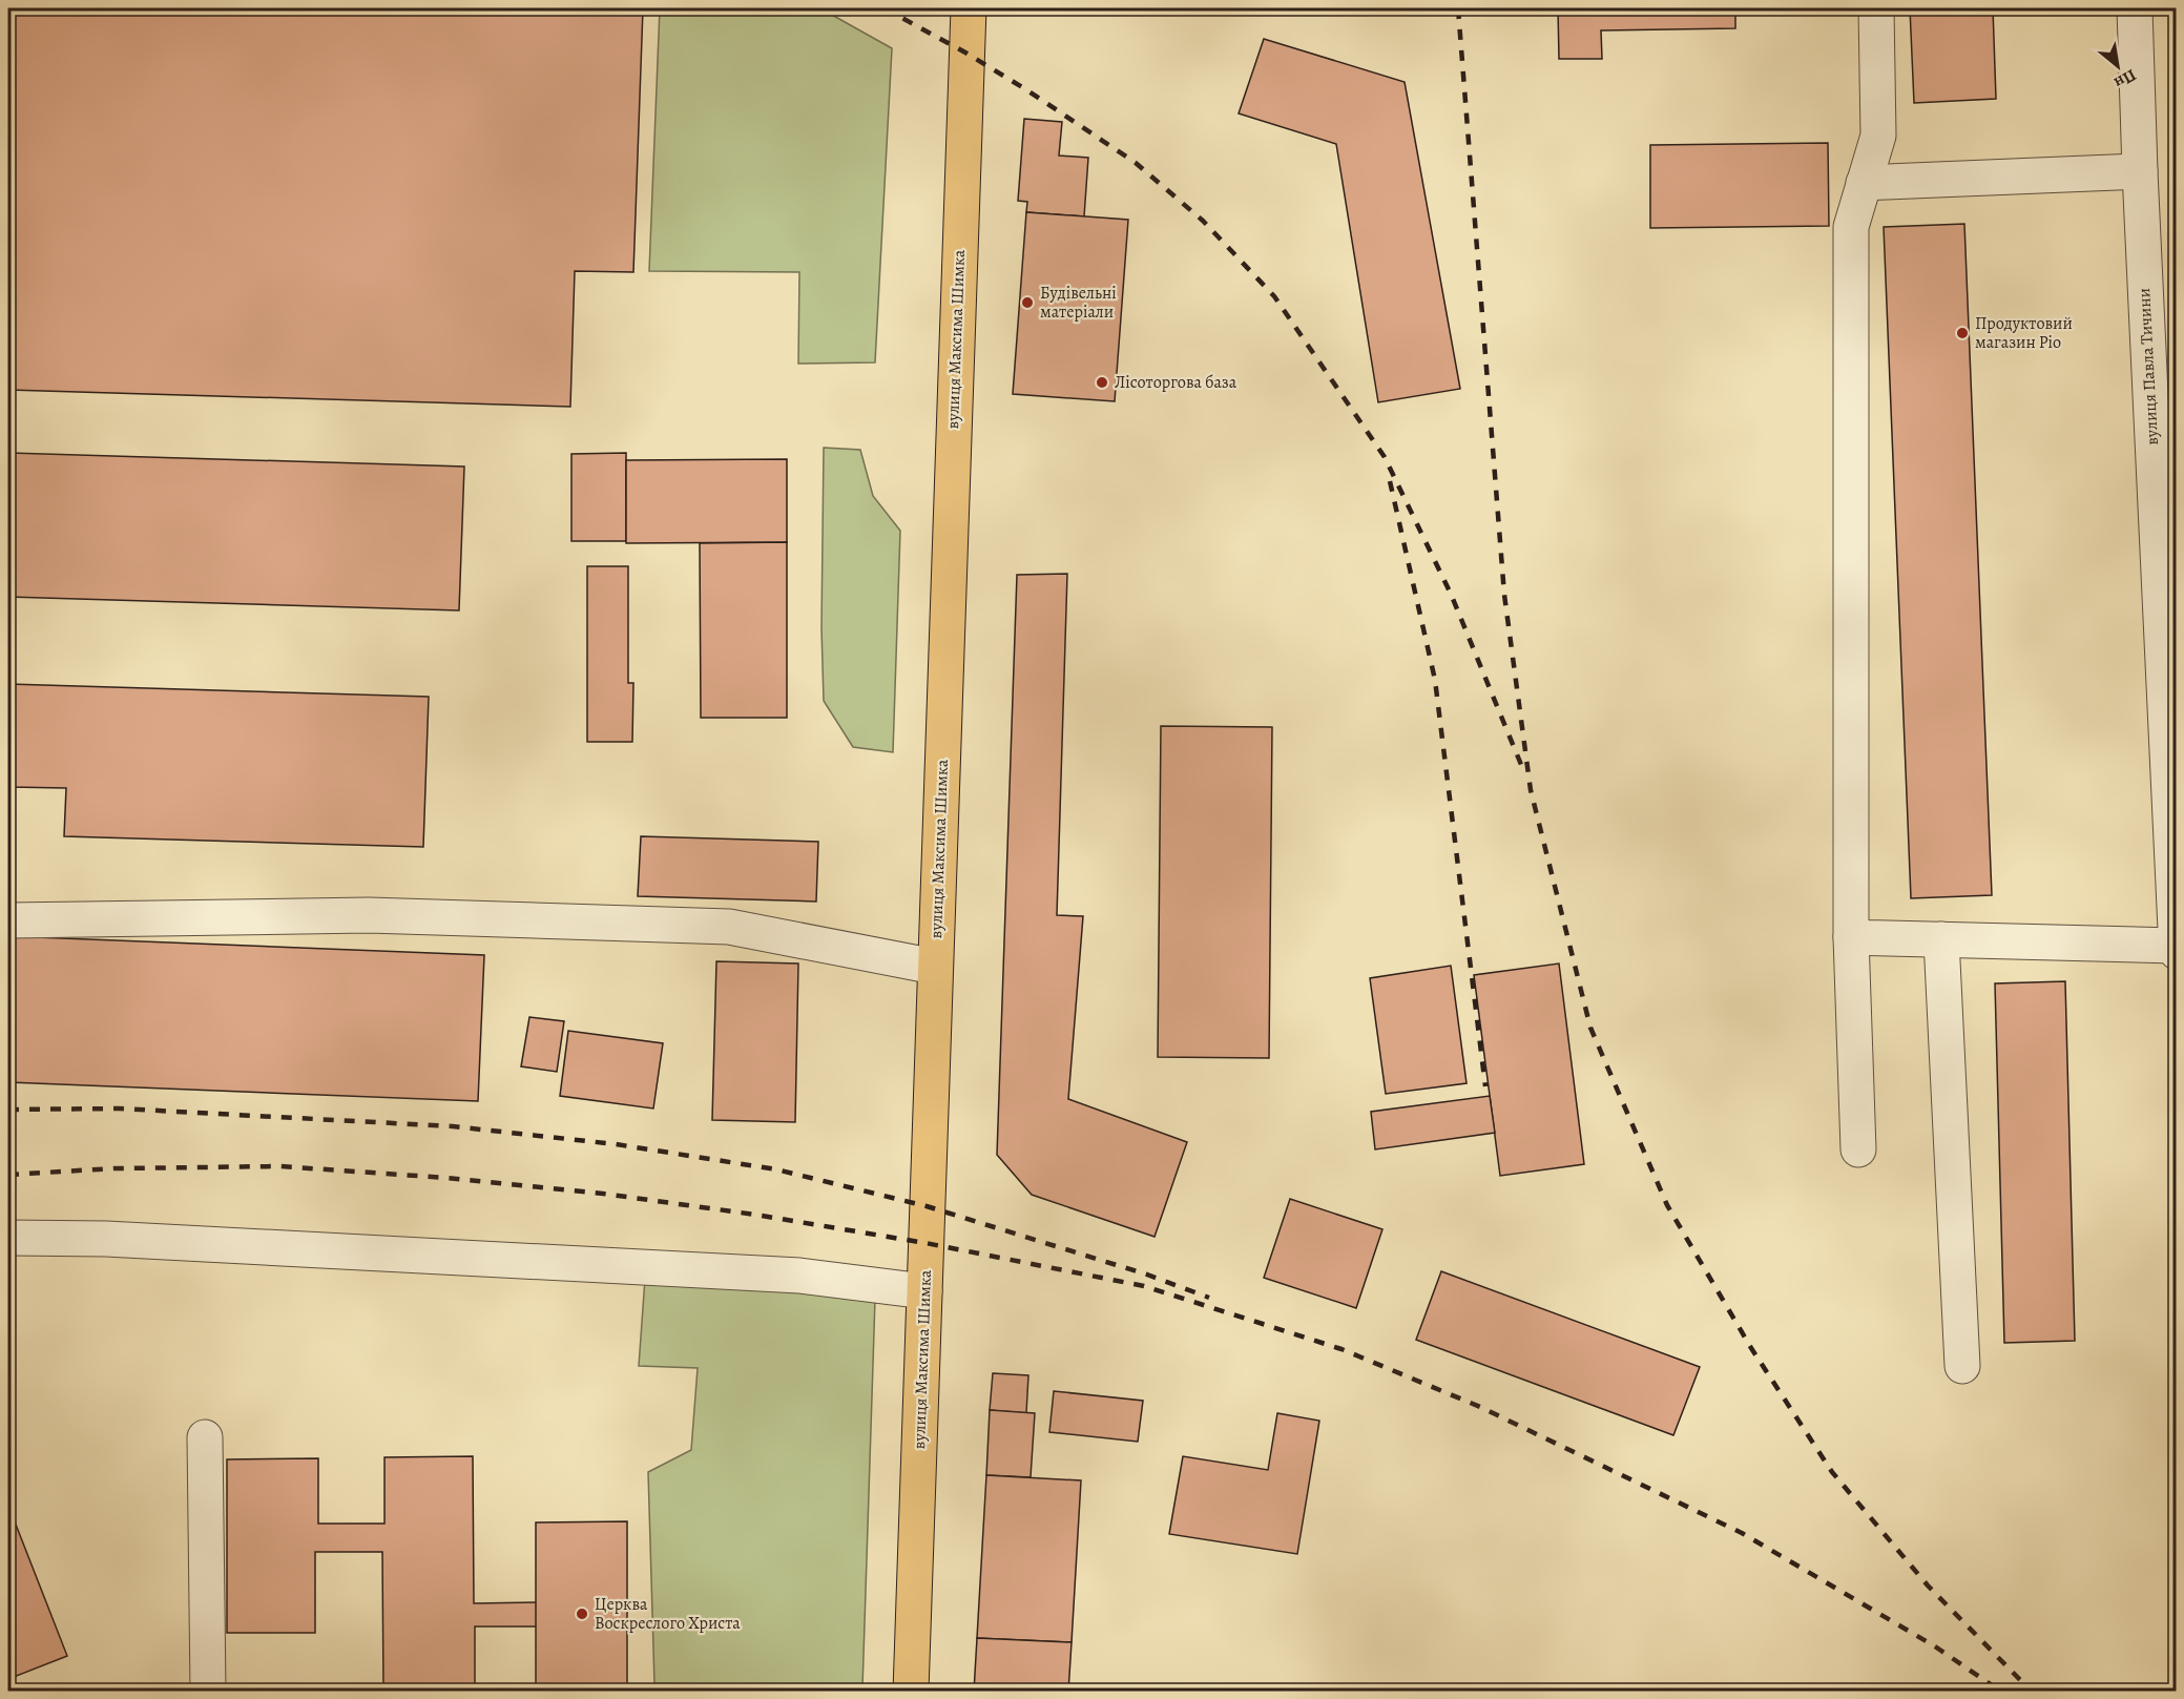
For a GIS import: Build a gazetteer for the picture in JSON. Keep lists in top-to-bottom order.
{
  "streets": {
    "main road": ["вулиця Максима Шимка"],
    "street": ["вулиця Павла Тичини"]
  },
  "places": [
    "Будівельні матеріали",
    "Продуктовий магазин Ріо",
    "Лісоторгова база",
    "Церква Воскреслого Христа"
  ],
  "north": "bottom right"
}
